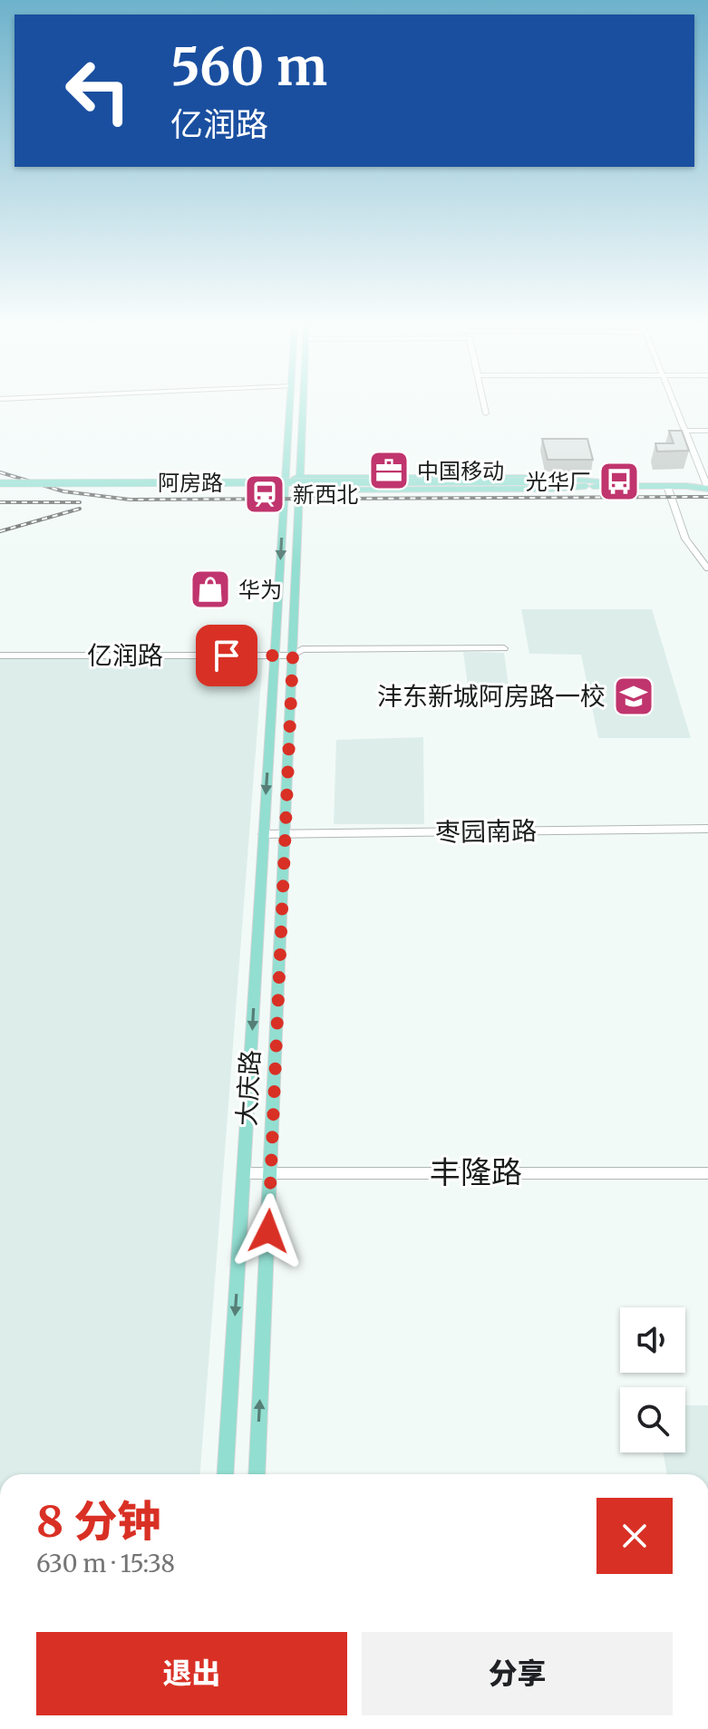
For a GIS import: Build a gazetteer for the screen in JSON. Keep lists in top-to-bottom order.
{
  "streets": {
    "main road": ["阿房路", "大庆路"],
    "street": ["亿润路", "枣园南路", "丰隆路"]
  },
  "crossings": [
    ["阿房路", "大庆路"],
    ["亿润路", "大庆路"],
    ["枣园南路", "大庆路"],
    ["大庆路", "丰隆路"]
  ],
  "places": {
    "office": ["中国移动"],
    "bus stop": ["光华厂"],
    "station": ["新西北"],
    "shop": ["华为"],
    "school or university": ["沣东新城阿房路一校"]
  },
  "page": {
    "turn": ["560 m", "亿润路"],
    "heading": ["8 分钟", "630 m · 15:38"],
    "buttons": ["退出", "分享"]
  }
}
